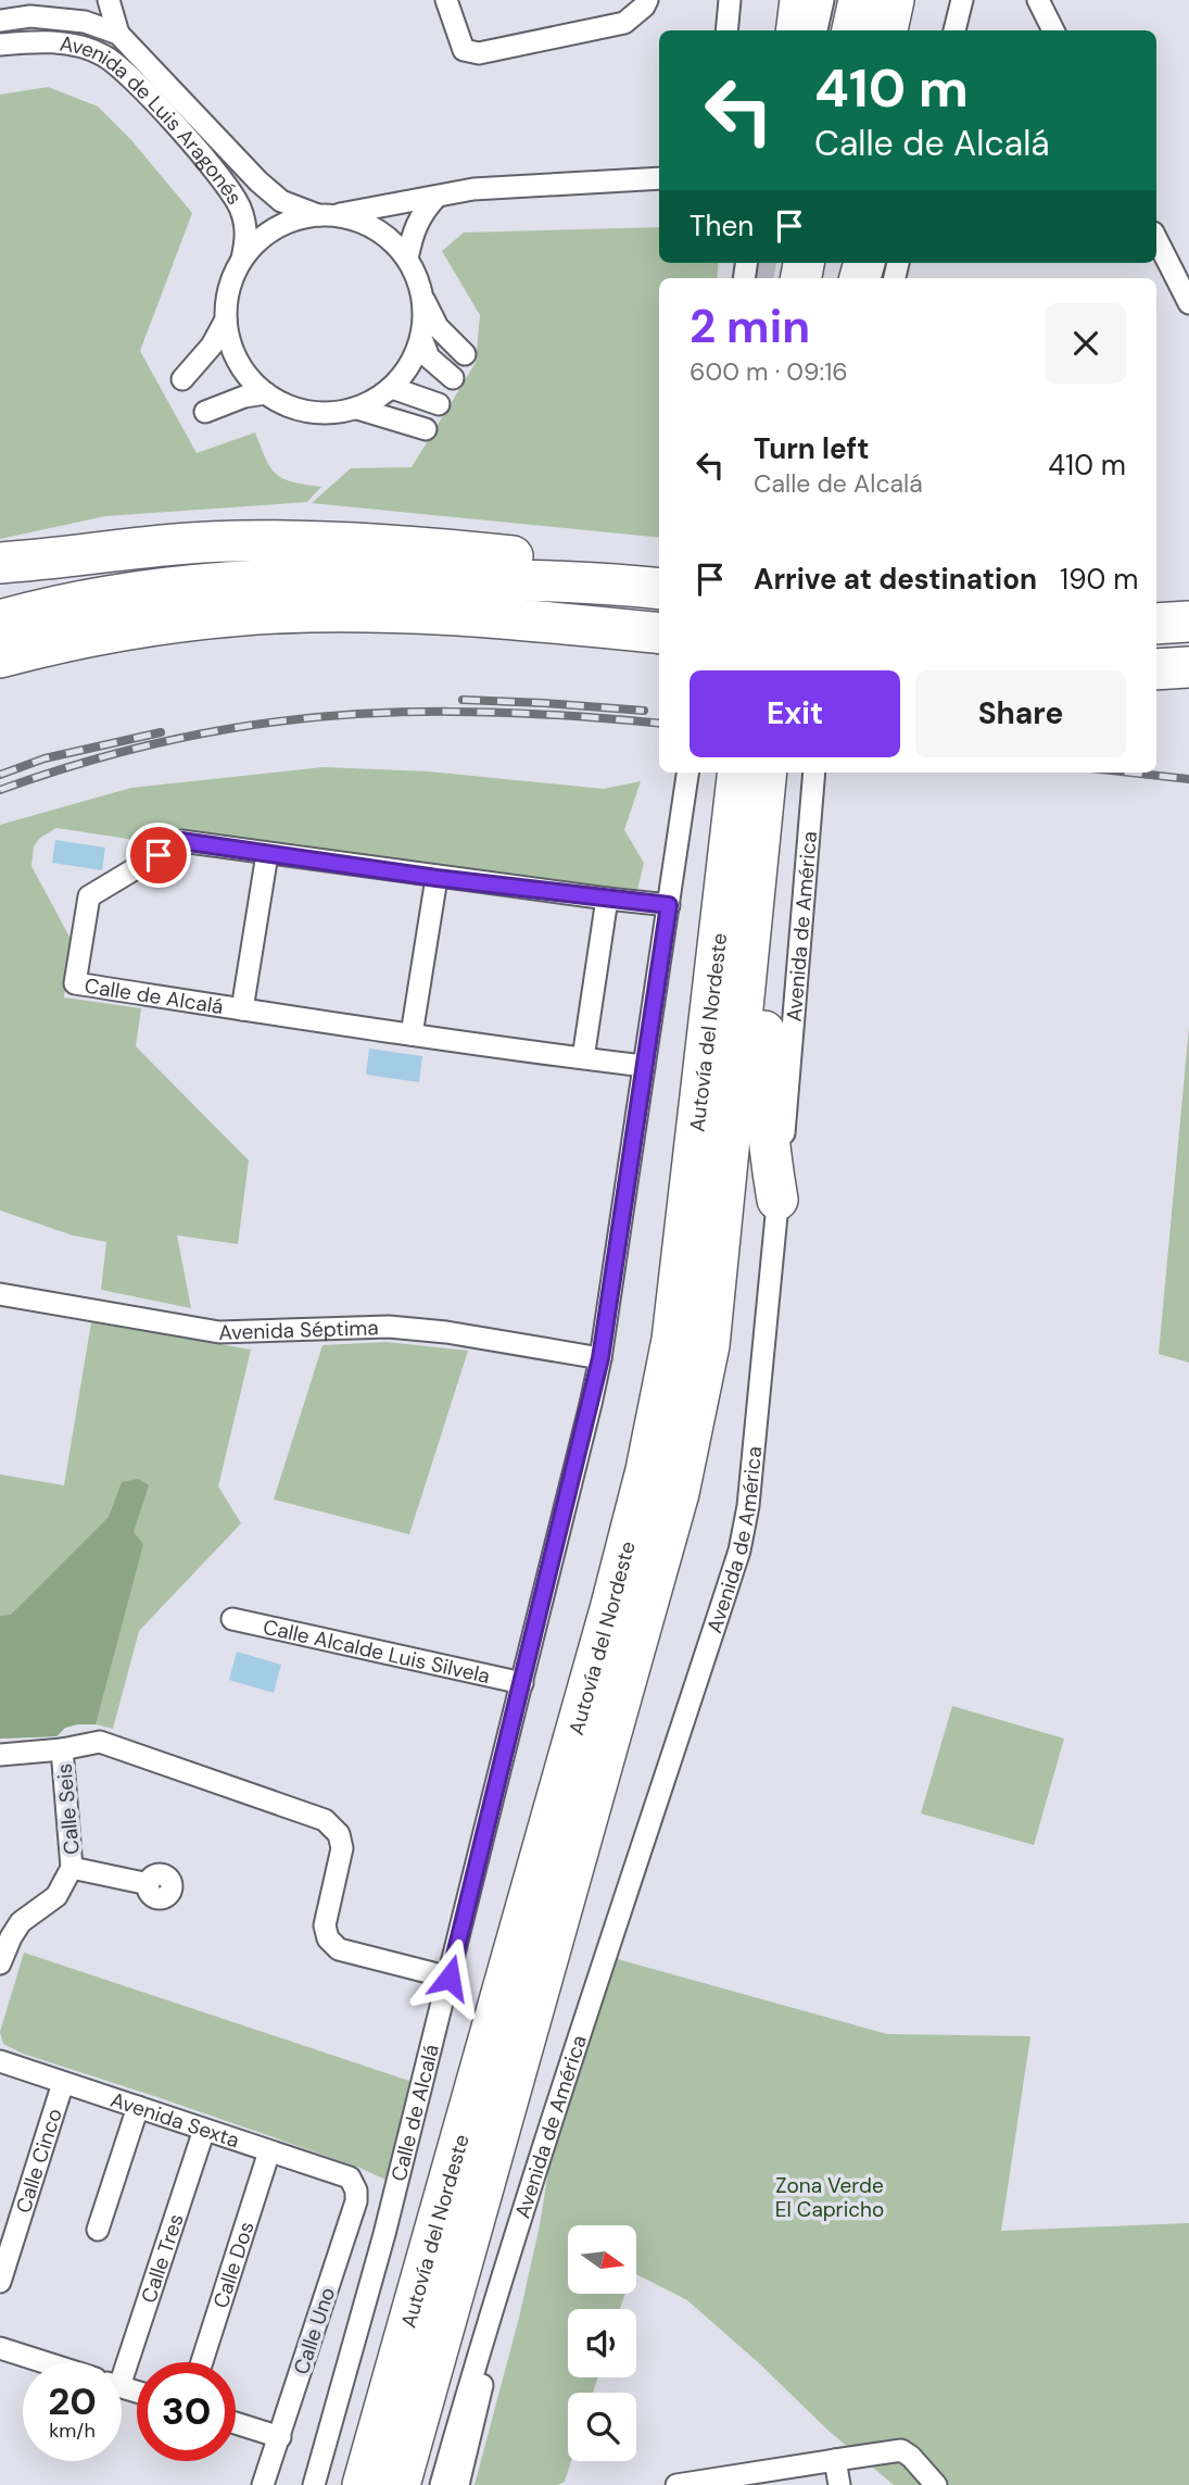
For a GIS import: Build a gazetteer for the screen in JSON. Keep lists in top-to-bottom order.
{
  "streets": {
    "highway": ["Autovía del Nordeste"],
    "street": [
      "Avenida de Luis Aragonés",
      "Avenida de América",
      "Calle de Alcalá",
      "Avenida Séptima",
      "Calle Alcalde Luis Silvela",
      "Calle Seis",
      "Avenida Sexta",
      "Calle Cinco",
      "Calle Tres",
      "Calle Dos",
      "Calle Uno"
    ]
  },
  "crossings": [
    ["Calle de Alcalá", "Avenida Séptima"],
    ["Calle de Alcalá", "Calle Alcalde Luis Silvela"],
    ["Avenida Sexta", "Calle Cinco"],
    ["Avenida Sexta", "Calle Tres"],
    ["Avenida Sexta", "Calle Dos"],
    ["Avenida Sexta", "Calle Uno"]
  ],
  "parks": ["Zona Verde El Capricho"],
  "north": "right",
  "page": {
    "turn": ["410 m", "Calle de Alcalá"],
    "then": "Then",
    "heading": ["2 min", "600 m · 09:16"],
    "list": [
      {
        "name": "Turn left",
        "note": "Calle de Alcalá",
        "value": "410 m"
      },
      {
        "name": "Arrive at destination",
        "value": "190 m"
      }
    ],
    "buttons": ["Exit", "Share"],
    "speed": "20 km/h",
    "limit": "30"
  }
}
